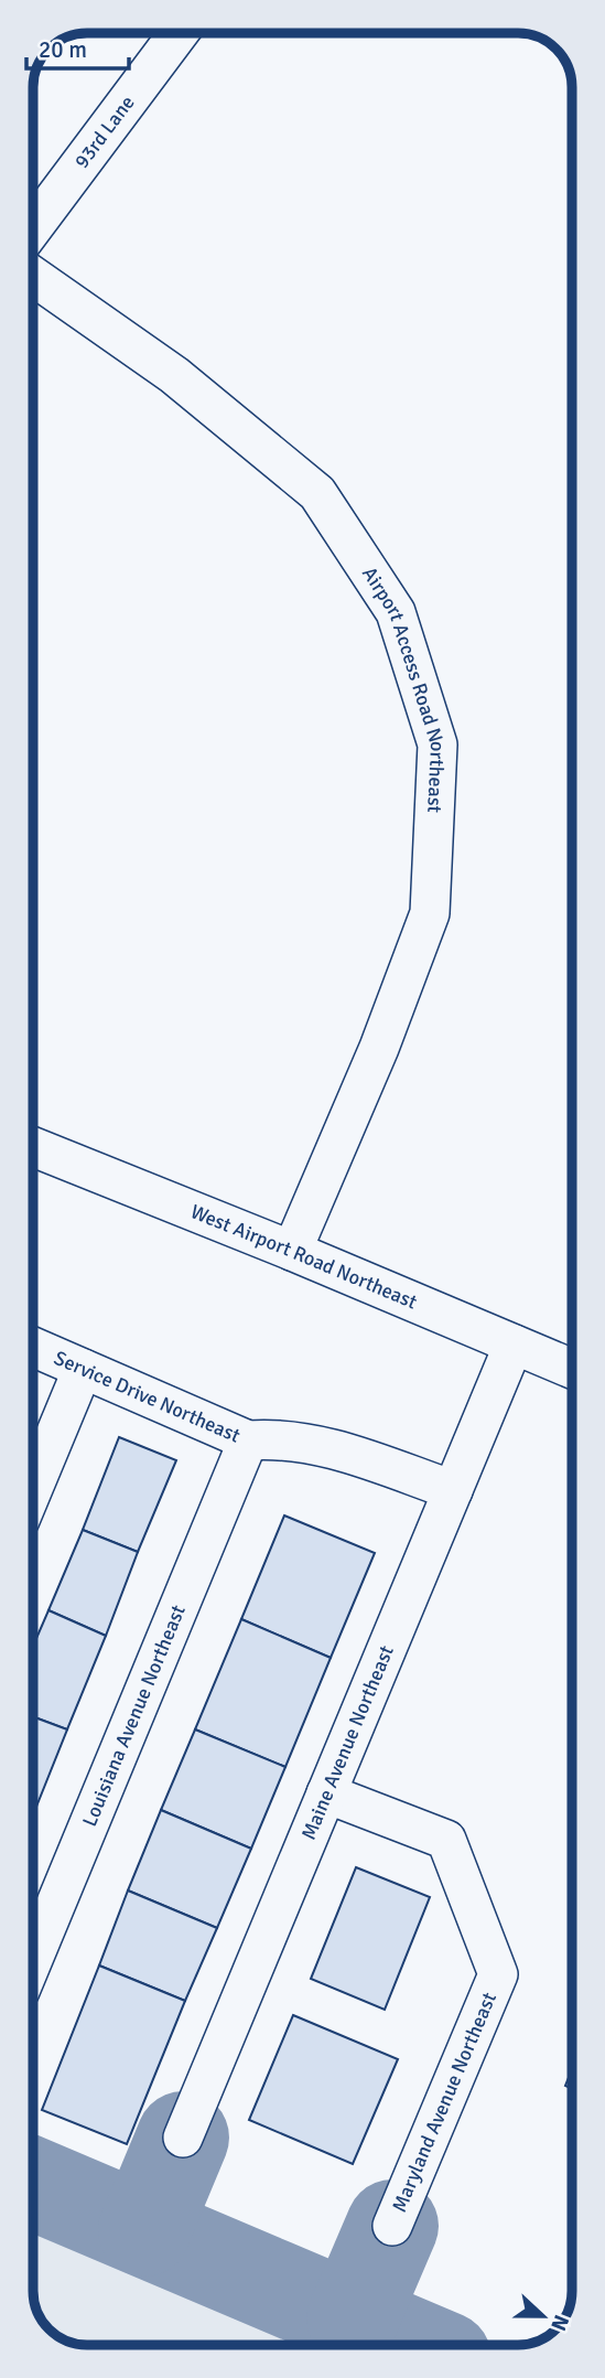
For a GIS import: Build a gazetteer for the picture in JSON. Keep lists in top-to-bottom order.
{
  "streets": {
    "street": [
      "93rd Lane",
      "Airport Access Road Northeast",
      "West Airport Road Northeast",
      "Service Drive Northeast",
      "Louisiana Avenue Northeast",
      "Maine Avenue Northeast",
      "Maryland Avenue Northeast"
    ]
  },
  "crossings": [
    ["Airport Access Road Northeast", "West Airport Road Northeast"],
    ["West Airport Road Northeast", "Maine Avenue Northeast"],
    ["Service Drive Northeast", "Louisiana Avenue Northeast"],
    ["Service Drive Northeast", "Maine Avenue Northeast"],
    ["Maine Avenue Northeast", "Maryland Avenue Northeast"]
  ],
  "scale_bar": "20 m",
  "north": "right"
}
